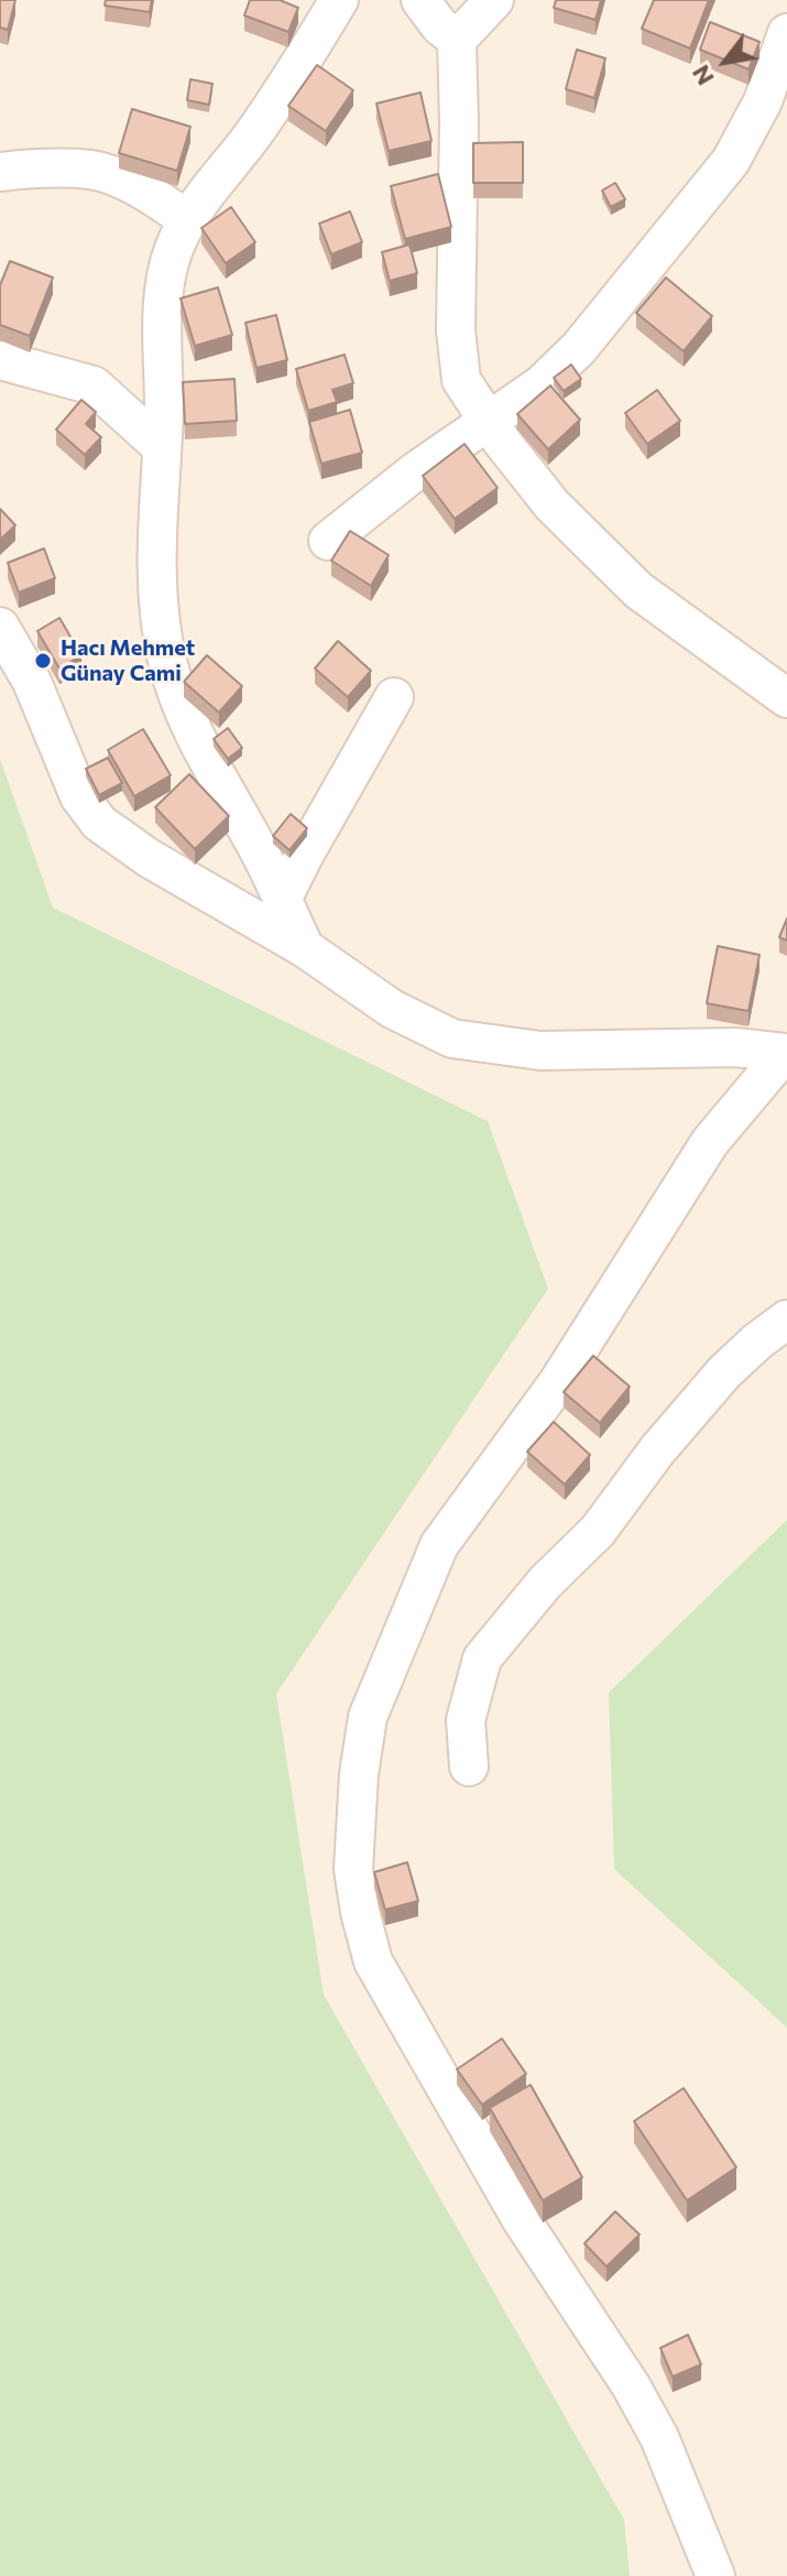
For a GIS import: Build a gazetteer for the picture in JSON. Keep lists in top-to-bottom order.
{
  "places": ["Hacı Mehmet Günay Cami"],
  "north": "bottom left"
}
